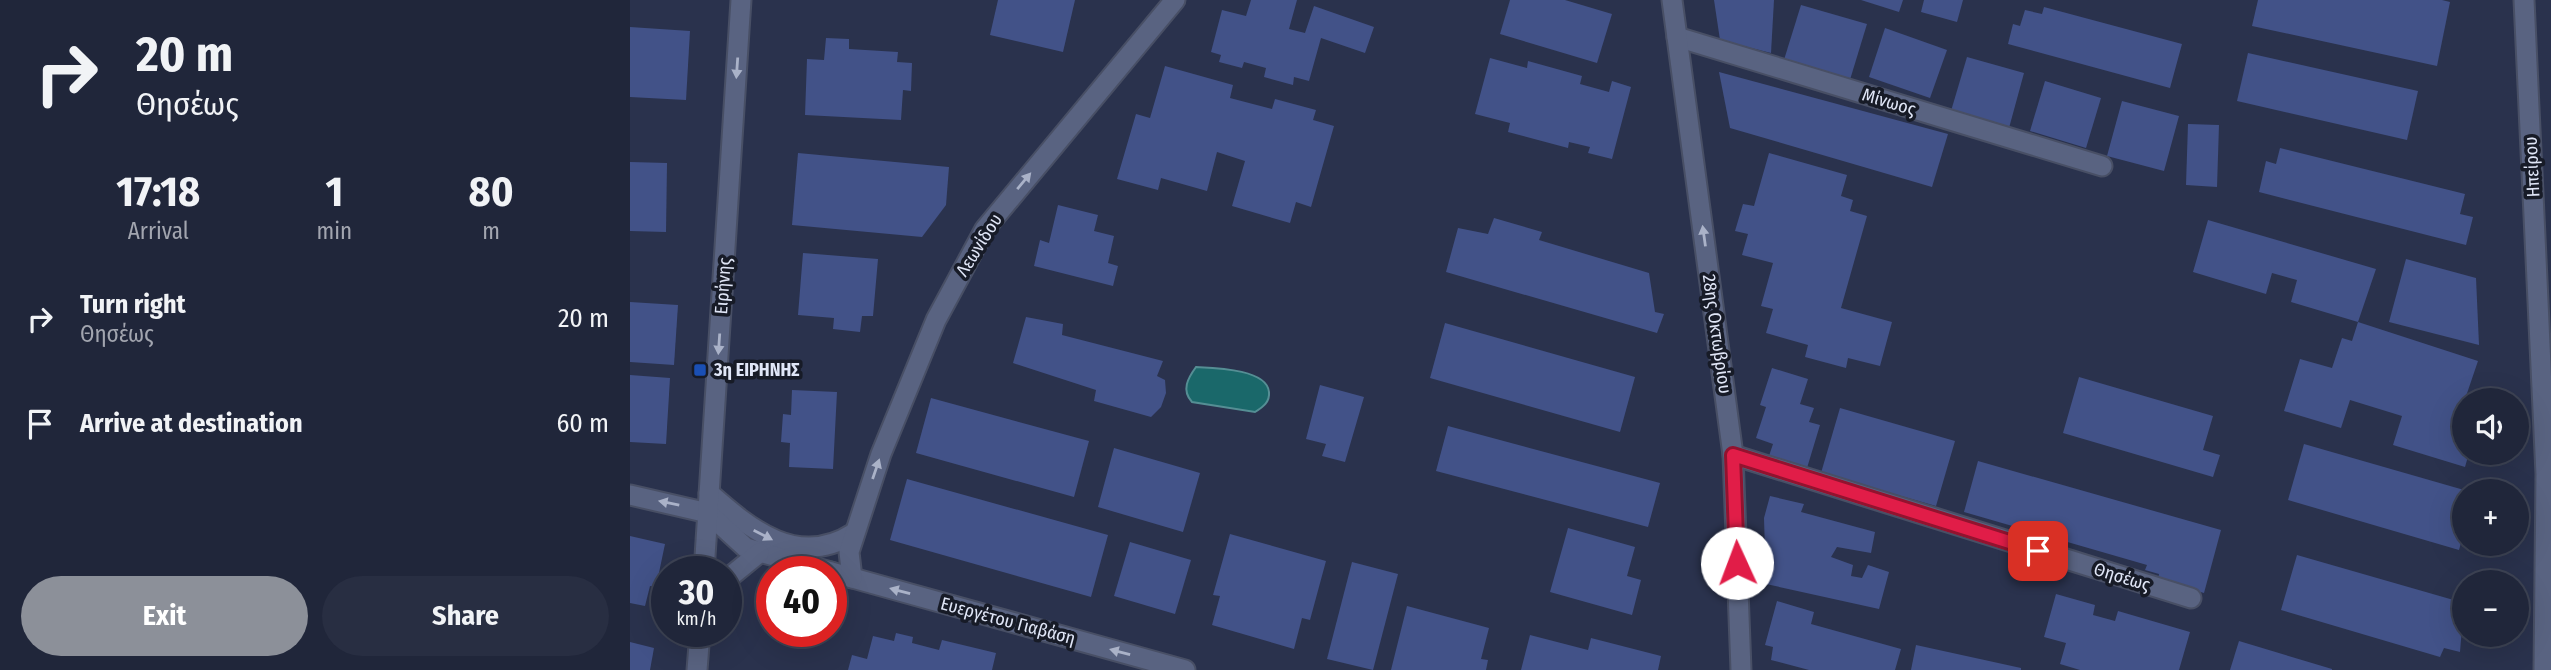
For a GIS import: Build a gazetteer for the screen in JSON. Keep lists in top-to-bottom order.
{
  "streets": {
    "street": [
      "Μίνωος",
      "Ηπείρου",
      "Λεωνίδου",
      "Ειρήνης",
      "28ης Οκτωβρίου",
      "Θησέως",
      "Ευεργέτου Γιαβάση"
    ]
  },
  "crossings": [
    ["Μίνωος", "28ης Οκτωβρίου"],
    ["Λεωνίδου", "Ευεργέτου Γιαβάση"],
    ["Ειρήνης", "Ευεργέτου Γιαβάση"],
    ["28ης Οκτωβρίου", "Θησέως"]
  ],
  "one_way": [
    "Λεωνίδου",
    "Ειρήνης",
    "28ης Οκτωβρίου",
    "Ευεργέτου Γιαβάση"
  ],
  "places": {
    "transit": ["3η ΕΙΡΗΝΗΣ"]
  },
  "page": {
    "turn": ["20 m", "Θησέως"],
    "eta": [
      "17:18",
      "Arrival",
      "1",
      "min",
      "80",
      "m"
    ],
    "list": [
      {
        "name": "Turn right",
        "note": "Θησέως",
        "value": "20 m"
      },
      {
        "name": "Arrive at destination",
        "value": "60 m"
      }
    ],
    "map_buttons": ["+", "−"],
    "speed": "30 km/h",
    "limit": "40",
    "buttons": ["Exit", "Share"]
  }
}
